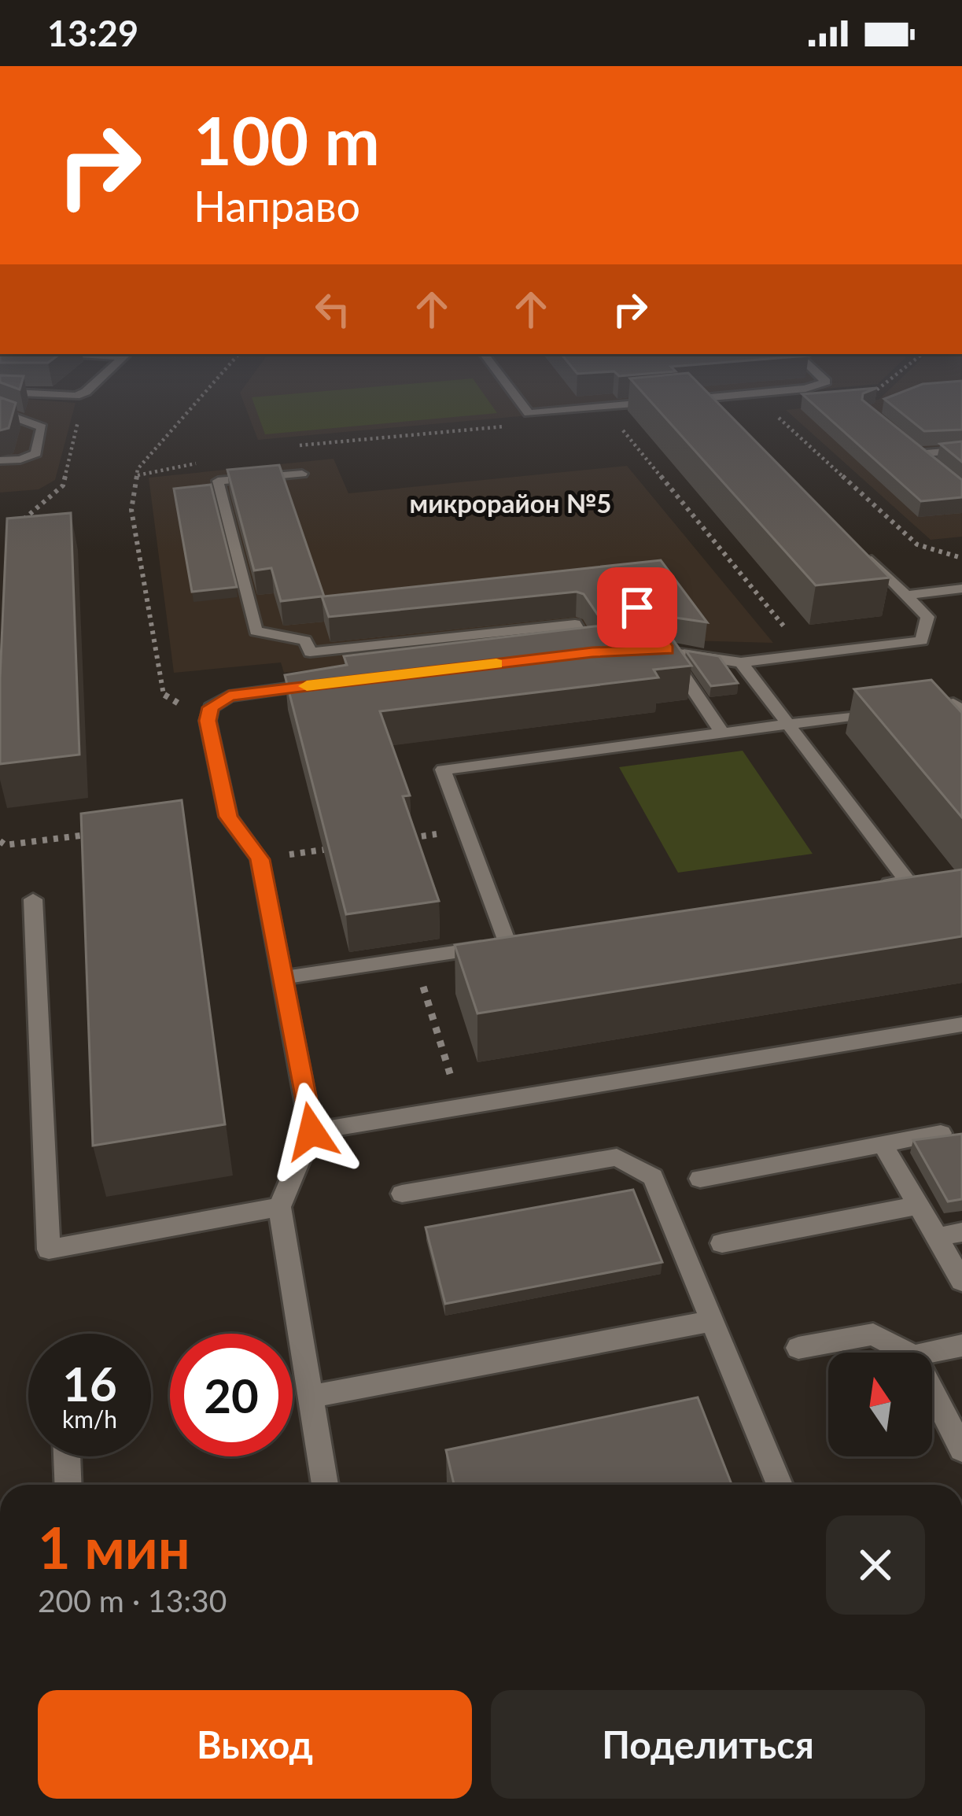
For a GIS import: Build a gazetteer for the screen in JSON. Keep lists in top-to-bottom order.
{
  "districts": ["микрорайон №5"],
  "north": "top",
  "page": {
    "status": "13:29",
    "turn": ["100 m", "Направо"],
    "speed": "16 km/h",
    "limit": "20",
    "heading": ["1 мин", "200 m · 13:30"],
    "buttons": ["Выход", "Поделиться"]
  }
}
